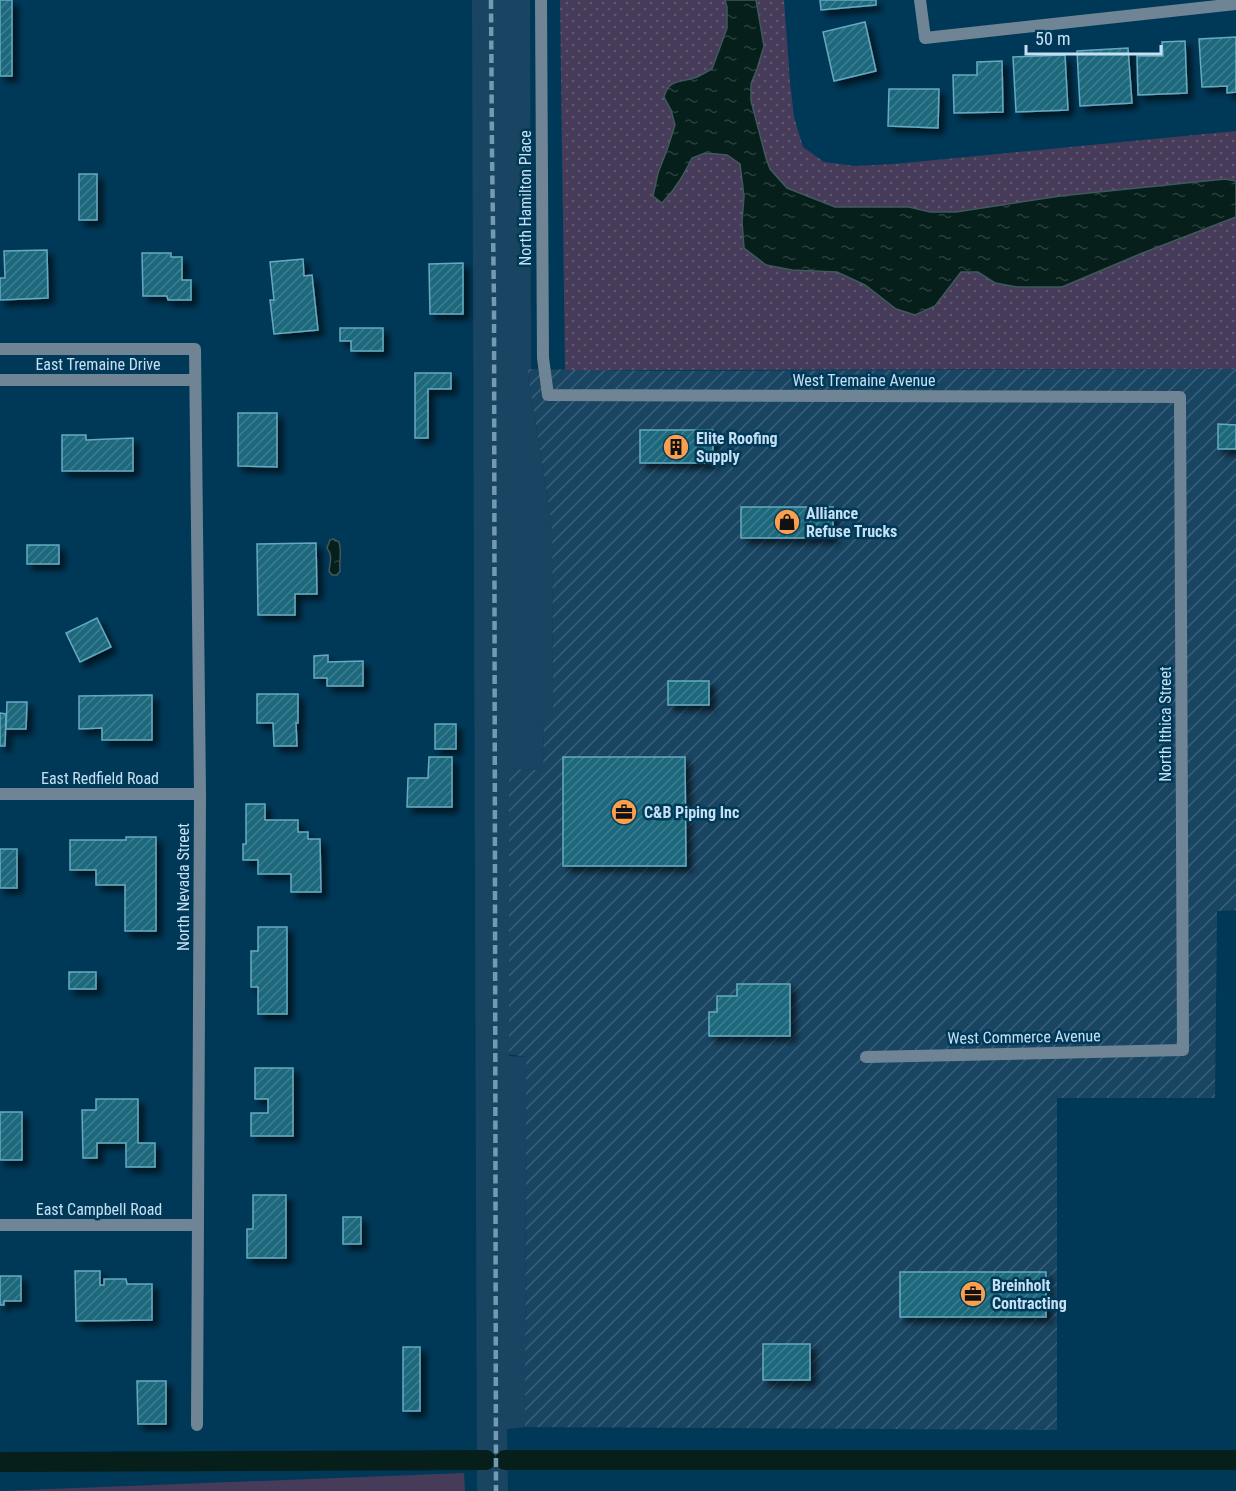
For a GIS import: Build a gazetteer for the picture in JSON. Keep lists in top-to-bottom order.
{
  "streets": {
    "street": [
      "North Hamilton Place",
      "East Tremaine Drive",
      "West Tremaine Avenue",
      "North Ithica Street",
      "East Redfield Road",
      "North Nevada Street",
      "West Commerce Avenue",
      "East Campbell Road"
    ]
  },
  "crossings": [
    ["North Hamilton Place", "West Tremaine Avenue"],
    ["East Tremaine Drive", "North Nevada Street"],
    ["West Tremaine Avenue", "North Ithica Street"],
    ["North Ithica Street", "West Commerce Avenue"],
    ["East Redfield Road", "North Nevada Street"],
    ["North Nevada Street", "East Campbell Road"]
  ],
  "places": {
    "building": ["Elite Roofing Supply"],
    "shop": ["Alliance Refuse Trucks"],
    "office": ["C&B Piping Inc", "Breinholt Contracting"]
  },
  "scale_bar": "50 m"
}
